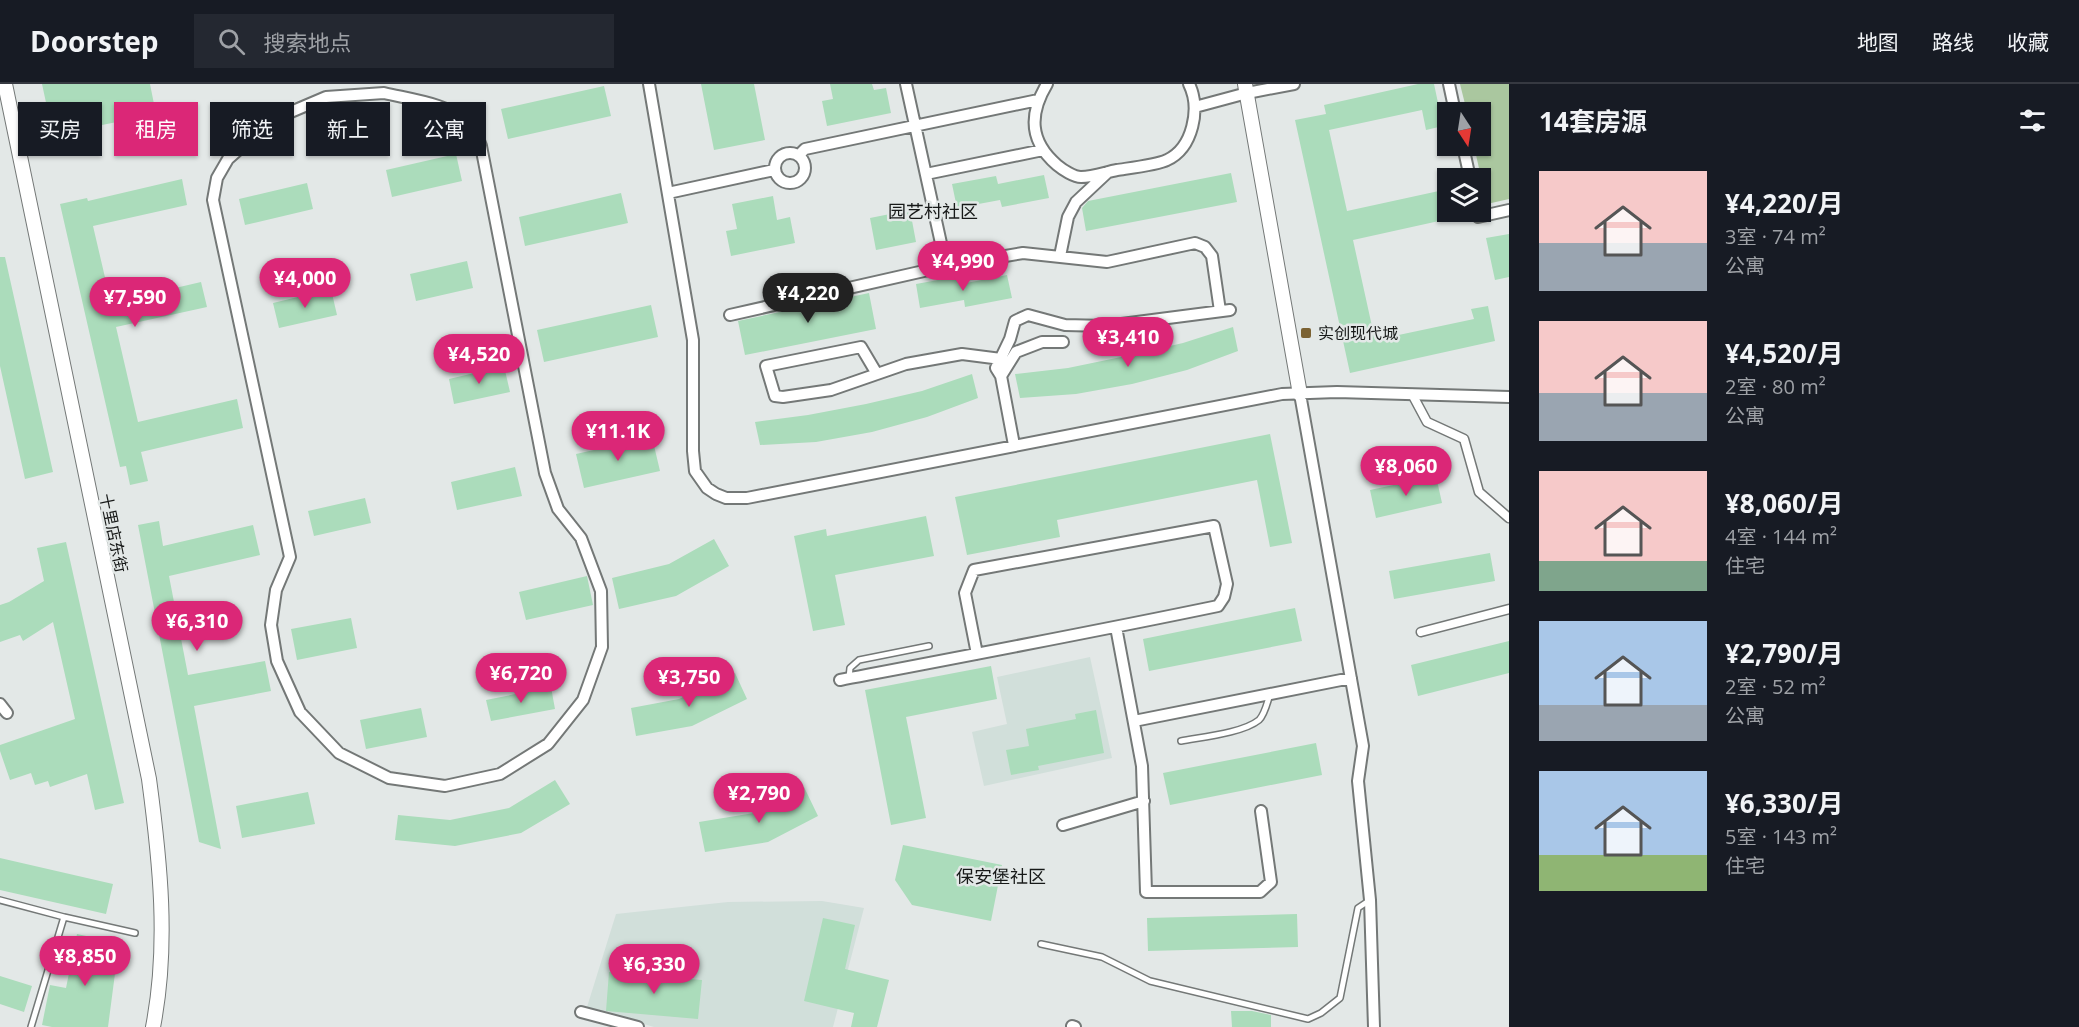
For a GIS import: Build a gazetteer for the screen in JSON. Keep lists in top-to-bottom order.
{
  "streets": {
    "street": ["十里店东街"]
  },
  "districts": ["园艺村社区", "保安堡社区"],
  "places": {
    "transit": ["实创现代城"]
  },
  "north": "bottom",
  "page": {
    "header": "Doorstep",
    "search": "搜索地点",
    "nav": ["地图", "路线", "收藏"],
    "heading": "14套房源",
    "chip": [
      "买房",
      "租房",
      "筛选",
      "新上",
      "公寓"
    ],
    "list": [
      {
        "name": "¥4,220/月",
        "note": "3室 · 74 m² · 公寓"
      },
      {
        "name": "¥4,520/月",
        "note": "2室 · 80 m² · 公寓"
      },
      {
        "name": "¥8,060/月",
        "note": "4室 · 144 m² · 住宅"
      },
      {
        "name": "¥2,790/月",
        "note": "2室 · 52 m² · 公寓"
      },
      {
        "name": "¥6,330/月",
        "note": "5室 · 143 m² · 住宅"
      }
    ],
    "price": [
      "¥4,990",
      "¥4,000",
      "¥4,220",
      "¥7,590",
      "¥3,410",
      "¥4,520",
      "¥11.1K",
      "¥8,060",
      "¥6,310",
      "¥6,720",
      "¥3,750",
      "¥2,790",
      "¥8,850",
      "¥6,330"
    ]
  }
}
